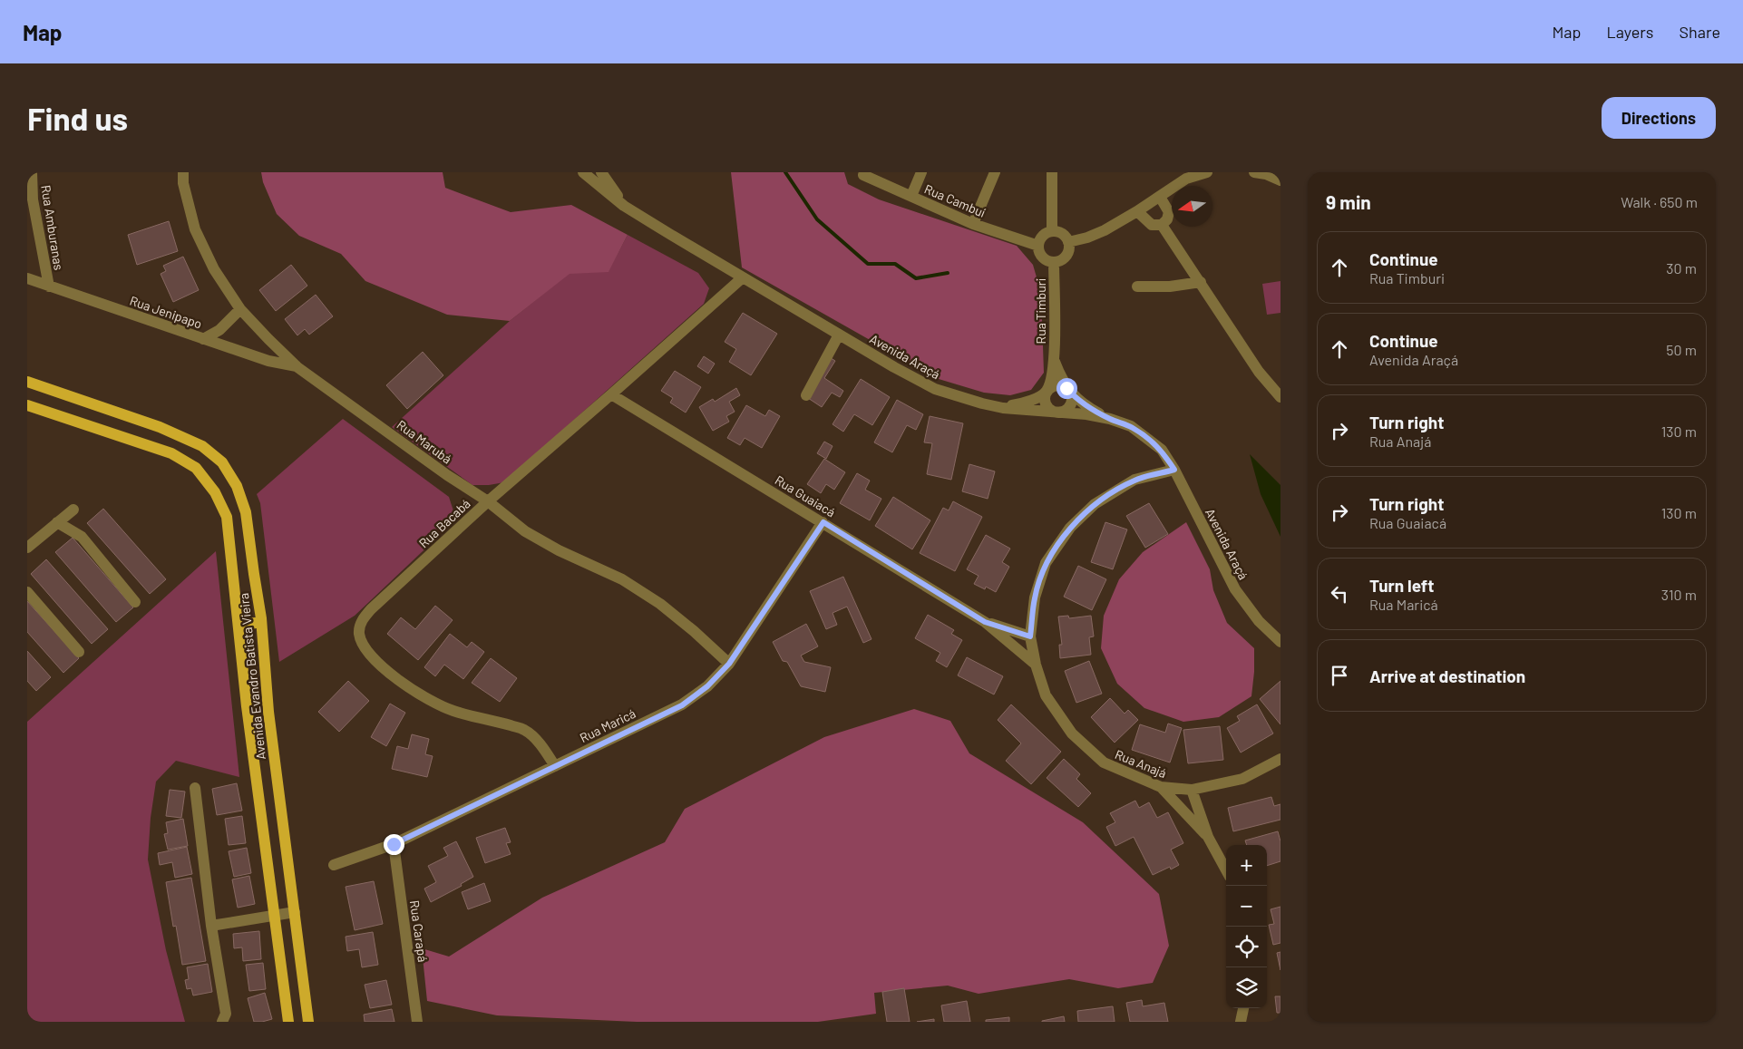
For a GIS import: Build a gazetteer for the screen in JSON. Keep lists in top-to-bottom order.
{
  "streets": {
    "main road": ["Avenida Evandro Batista Vieira"],
    "street": [
      "Rua Cambuí",
      "Rua Amburanas",
      "Rua Timburi",
      "Rua Jenipapo",
      "Avenida Araçá",
      "Rua Marubá",
      "Rua Guaiacá",
      "Rua Bacabá",
      "Rua Maricá",
      "Rua Anajá",
      "Rua Carapá"
    ]
  },
  "crossings": [
    ["Rua Cambuí", "Rua Timburi"],
    ["Rua Amburanas", "Rua Jenipapo"],
    ["Rua Timburi", "Avenida Araçá"],
    ["Rua Jenipapo", "Rua Marubá"],
    ["Avenida Araçá", "Rua Bacabá"],
    ["Avenida Araçá", "Rua Anajá"],
    ["Rua Marubá", "Rua Bacabá"],
    ["Rua Marubá", "Rua Maricá"],
    ["Rua Guaiacá", "Rua Bacabá"],
    ["Rua Guaiacá", "Rua Maricá"],
    ["Rua Guaiacá", "Rua Anajá"],
    ["Rua Bacabá", "Rua Maricá"],
    ["Rua Maricá", "Rua Carapá"]
  ],
  "north": "left",
  "page": {
    "header": "Map",
    "nav": ["Map", "Layers", "Share"],
    "buttons": "Directions",
    "title": "Find us",
    "heading": ["9 min", "Walk · 650 m"],
    "list": [
      ["Continue", "Rua Timburi", "30 m"],
      ["Continue", "Avenida Araçá", "50 m"],
      ["Turn right", "Rua Anajá", "130 m"],
      ["Turn right", "Rua Guaiacá", "130 m"],
      ["Turn left", "Rua Maricá", "310 m"],
      "Arrive at destination"
    ],
    "map_buttons": ["+", "−"]
  }
}
